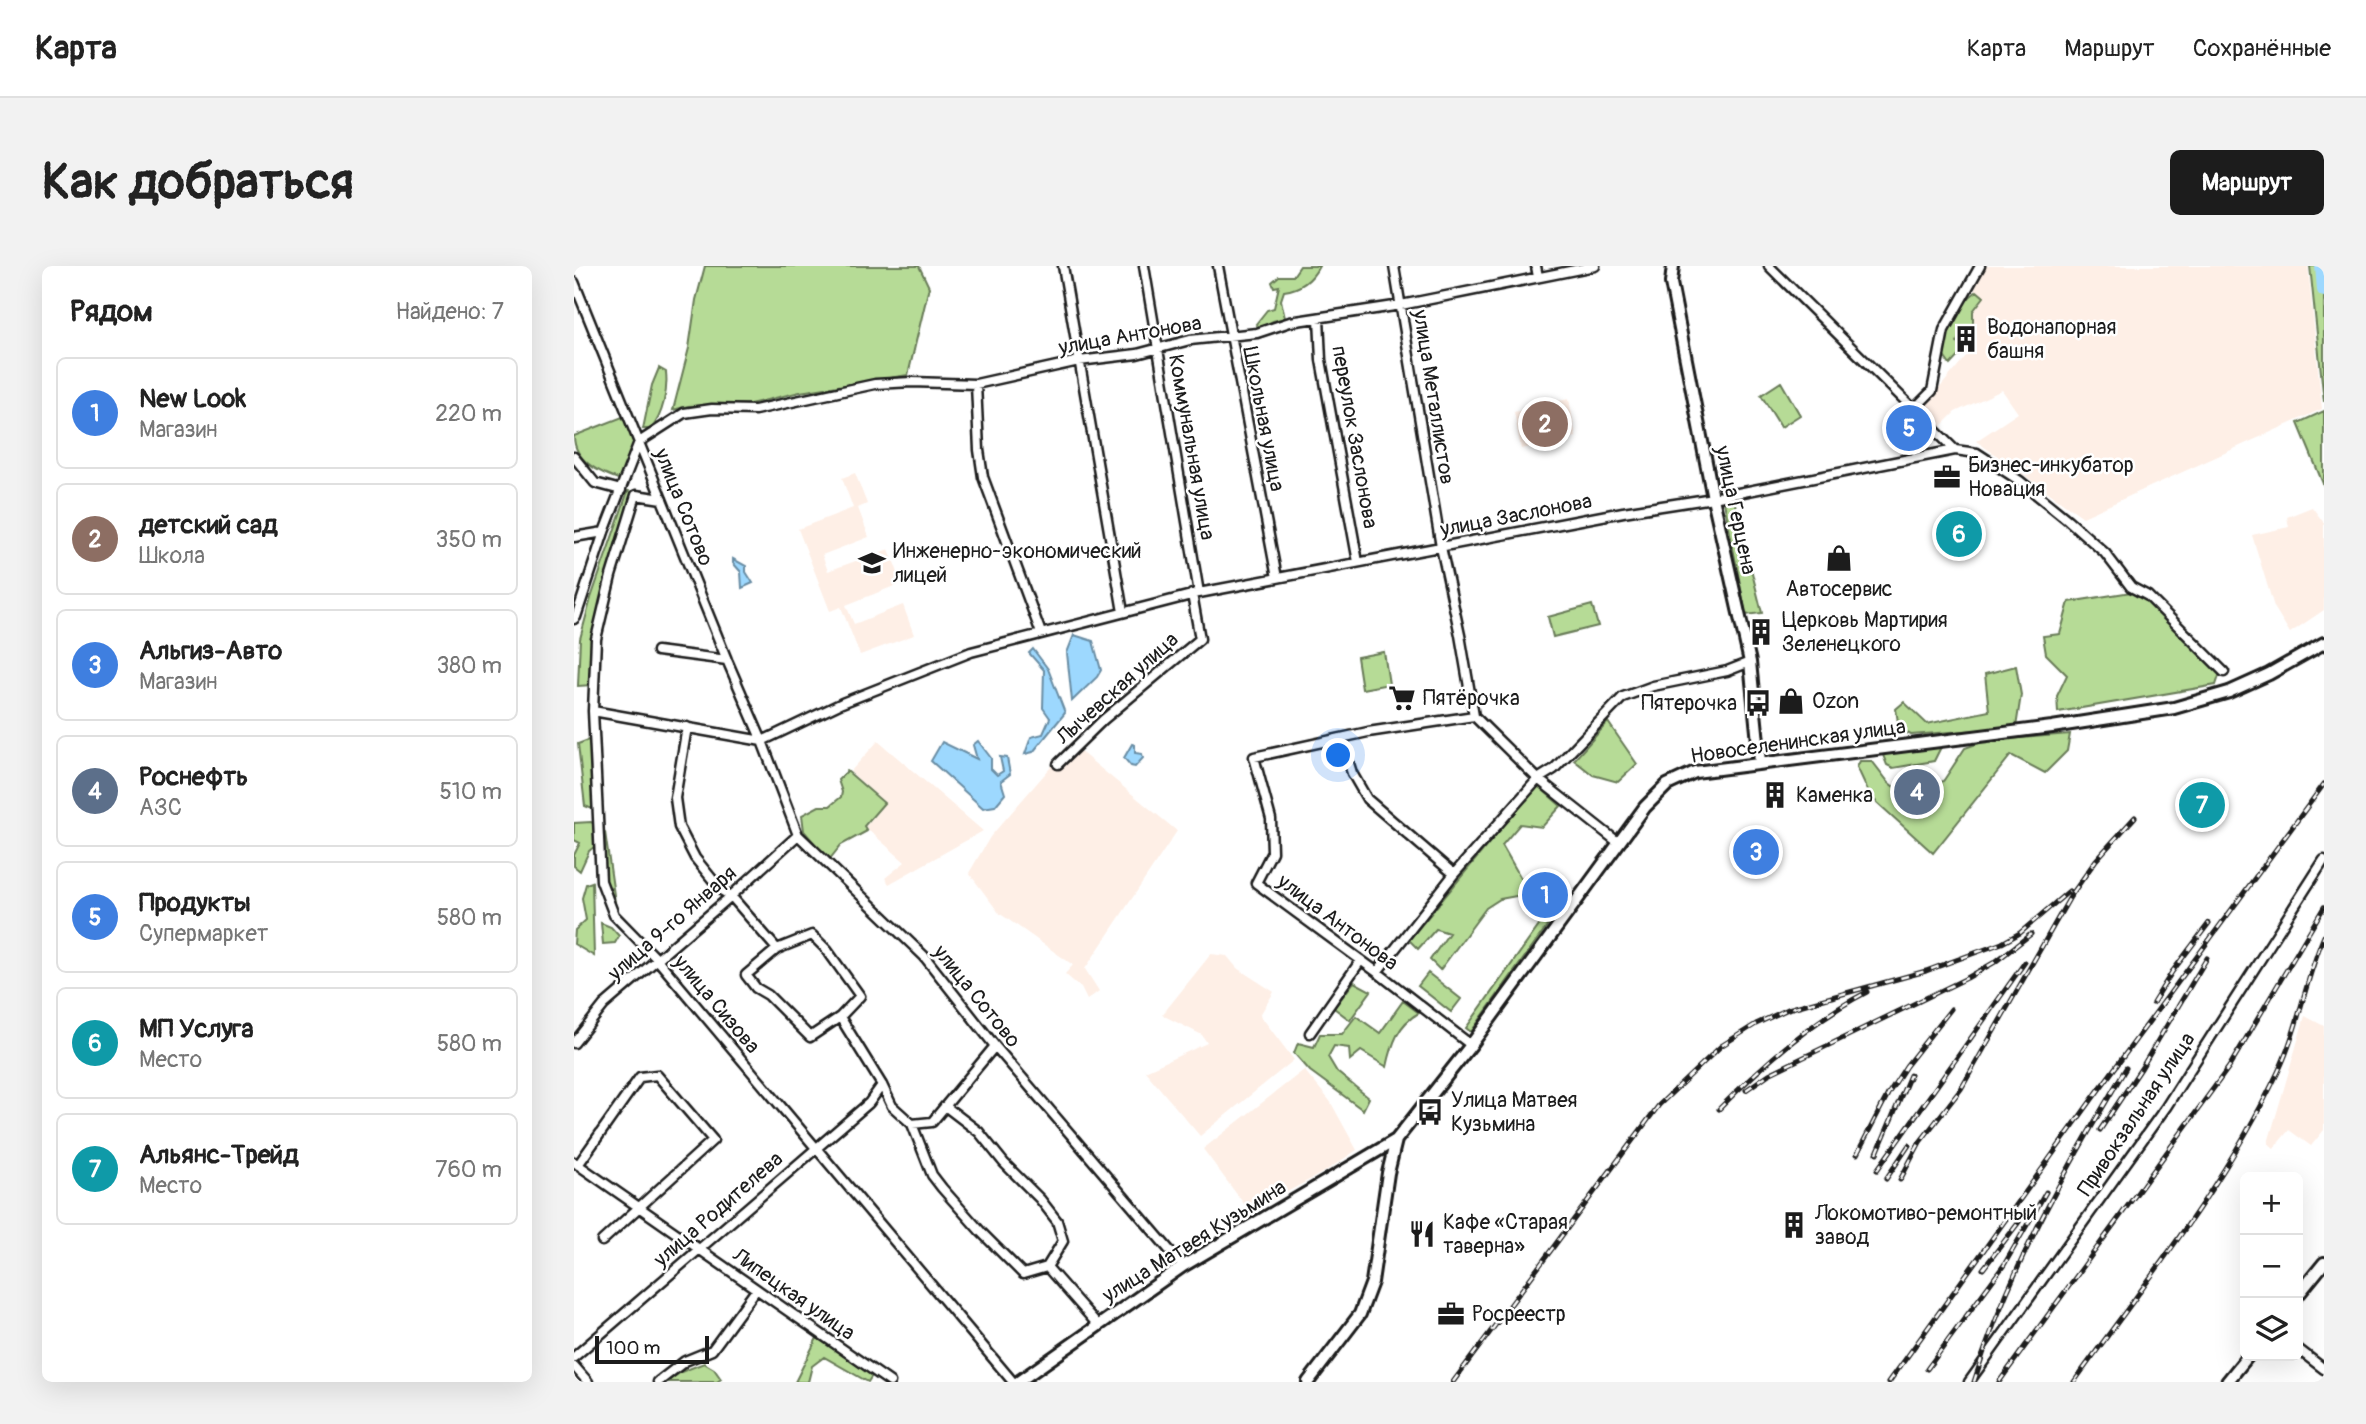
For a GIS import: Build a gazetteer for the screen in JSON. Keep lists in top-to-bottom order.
{
  "streets": {
    "main road": ["улица Герцена", "Новоселенинская улица", "улица Матвея Кузьмина"],
    "street": [
      "улица Антонова",
      "улица Металлистов",
      "Школьная улица",
      "переулок Заслонова",
      "Коммунальная улица",
      "улица Сотово",
      "улица Заслонова",
      "Лычевская улица",
      "улица 9-го Января",
      "улица Сизова",
      "Привокзальная улица",
      "улица Родителева",
      "Липецкая улица"
    ]
  },
  "crossings": [
    ["улица Антонова", "улица Металлистов"],
    ["улица Антонова", "Школьная улица"],
    ["улица Антонова", "переулок Заслонова"],
    ["улица Антонова", "Коммунальная улица"],
    ["улица Антонова", "улица Сотово"],
    ["улица Антонова", "Новоселенинская улица"],
    ["улица Металлистов", "улица Заслонова"],
    ["Школьная улица", "улица Заслонова"],
    ["переулок Заслонова", "улица Заслонова"],
    ["Коммунальная улица", "улица Заслонова"],
    ["Коммунальная улица", "Лычевская улица"],
    ["улица Сотово", "улица Заслонова"],
    ["улица Сотово", "улица 9-го Января"],
    ["улица Сотово", "улица Сизова"],
    ["улица Сотово", "улица Матвея Кузьмина"],
    ["улица Герцена", "улица Заслонова"],
    ["улица Герцена", "Новоселенинская улица"],
    ["Новоселенинская улица", "улица Матвея Кузьмина"],
    ["улица 9-го Января", "улица Сизова"],
    ["улица Сизова", "улица Родителева"],
    ["улица Сизова", "улица Матвея Кузьмина"],
    ["улица Родителева", "Липецкая улица"]
  ],
  "places": {
    "building": [
      "Водонапорная башня",
      "Церковь Мартирия Зеленецкого",
      "Каменка",
      "Локомотиво-ремонтный завод"
    ],
    "office": ["Бизнес-инкубатор Новация", "Росреестр"],
    "shop": ["Автосервис", "Ozon"],
    "school or university": ["Инженерно-экономический лицей"],
    "supermarket": ["Пятёрочка"],
    "bus stop": ["Пятерочка", "Улица Матвея Кузьмина"],
    "restaurant": ["Кафе «Старая таверна»"]
  },
  "scale_bar": "100 m",
  "page": {
    "header": "Карта",
    "nav": ["Карта", "Маршрут", "Сохранённые"],
    "buttons": "Маршрут",
    "title": "Как добраться",
    "heading": ["Рядом", "Найдено: 7"],
    "list": [
      {
        "mark": "1",
        "name": "New Look",
        "note": "Магазин",
        "value": "220 m"
      },
      {
        "mark": "2",
        "name": "детский сад",
        "note": "Школа",
        "value": "350 m"
      },
      {
        "mark": "3",
        "name": "Альгиз-Авто",
        "note": "Магазин",
        "value": "380 m"
      },
      {
        "mark": "4",
        "name": "Роснефть",
        "note": "АЗС",
        "value": "510 m"
      },
      {
        "mark": "5",
        "name": "Продукты",
        "note": "Супермаркет",
        "value": "580 m"
      },
      {
        "mark": "6",
        "name": "МП Услуга",
        "note": "Место",
        "value": "580 m"
      },
      {
        "mark": "7",
        "name": "Альянс-Трейд",
        "note": "Место",
        "value": "760 m"
      }
    ],
    "pins": [
      "2",
      "5",
      "6",
      "4",
      "7",
      "3",
      "1"
    ],
    "map_buttons": ["+", "−"],
    "scale": "100 m"
  }
}
